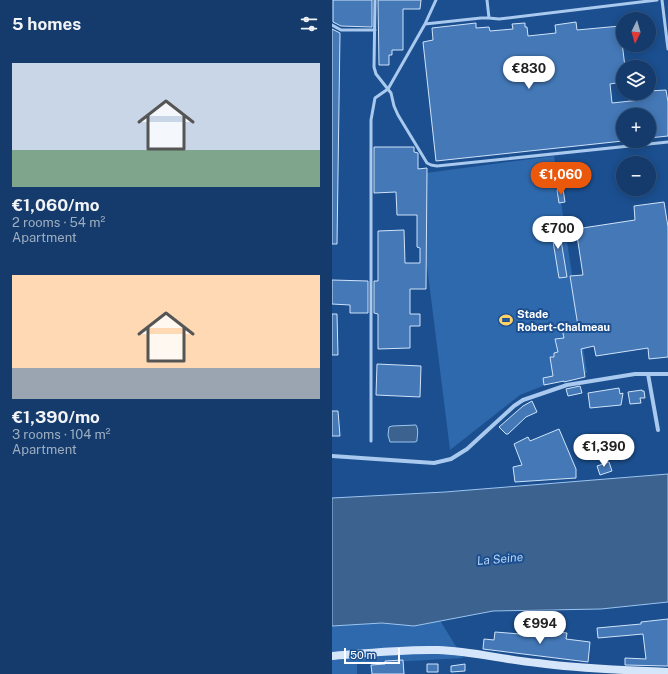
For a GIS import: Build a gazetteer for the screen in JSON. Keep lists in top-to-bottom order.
{
  "water": ["La Seine"],
  "places": {
    "sports": ["Stade Robert-Chalmeau"]
  },
  "scale_bar": "50 m",
  "north": "bottom",
  "page": {
    "heading": "5 homes",
    "map_buttons": ["+", "−"],
    "list": [
      {
        "name": "€1,060/mo",
        "note": "2 rooms · 54 m² · Apartment"
      },
      {
        "name": "€1,390/mo",
        "note": "3 rooms · 104 m² · Apartment"
      }
    ],
    "price": [
      "€830",
      "€1,060",
      "€700",
      "€1,390",
      "€994"
    ],
    "scale": "50 m"
  }
}
